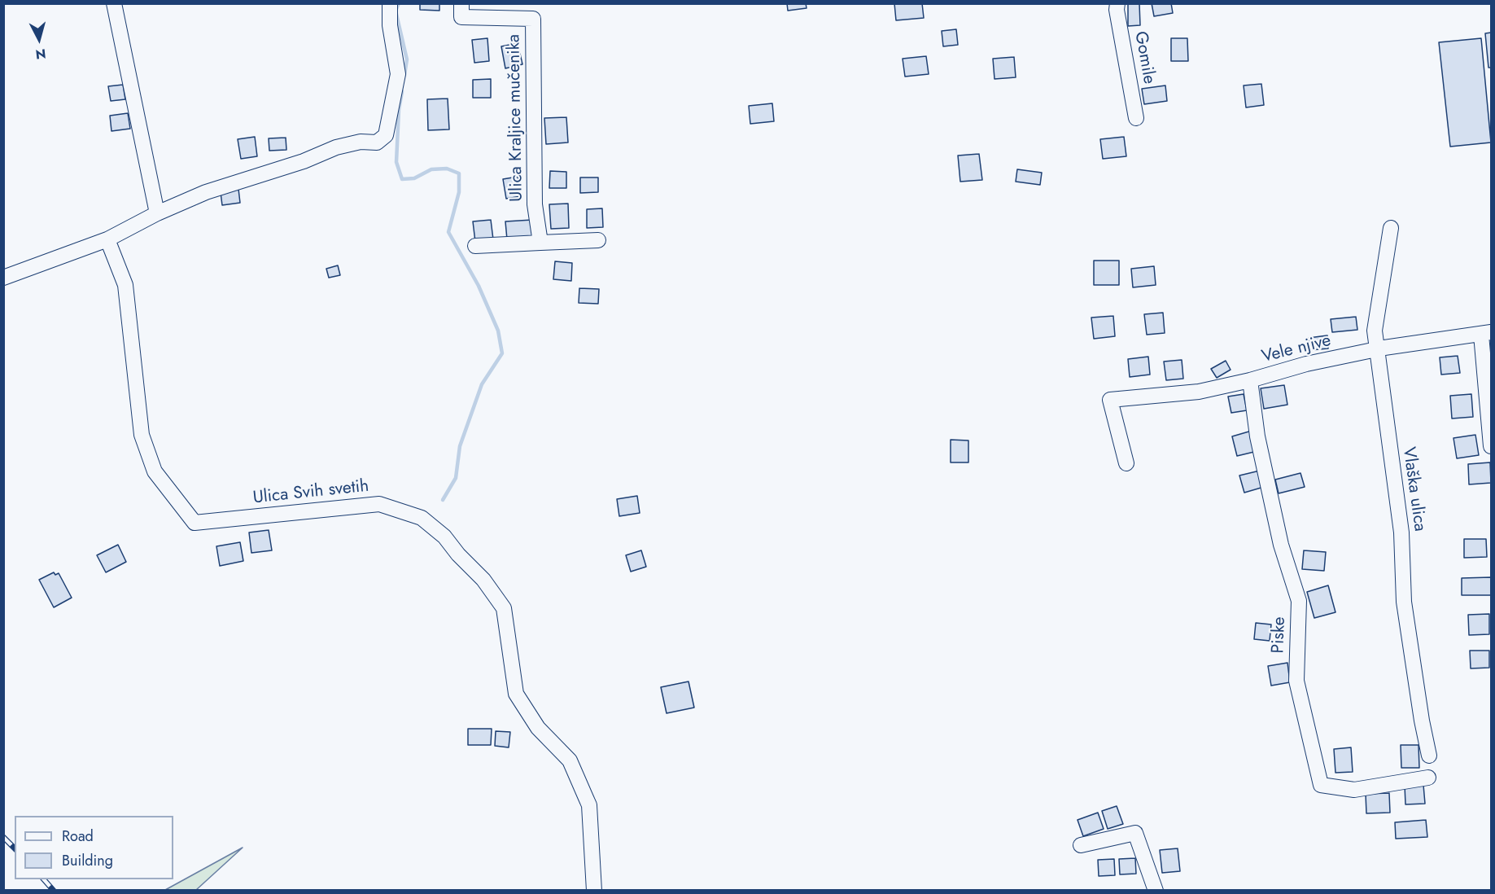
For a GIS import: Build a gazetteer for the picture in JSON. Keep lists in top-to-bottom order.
{
  "streets": {
    "street": [
      "Gomile",
      "Ulica Kraljice mučenika",
      "Vele njive",
      "Vlaška ulica",
      "Ulica Svih svetih",
      "Piske"
    ]
  },
  "crossings": [
    ["Vele njive", "Vlaška ulica"],
    ["Vele njive", "Piske"]
  ],
  "legend": ["Road", "Building"],
  "north": "bottom"
}
